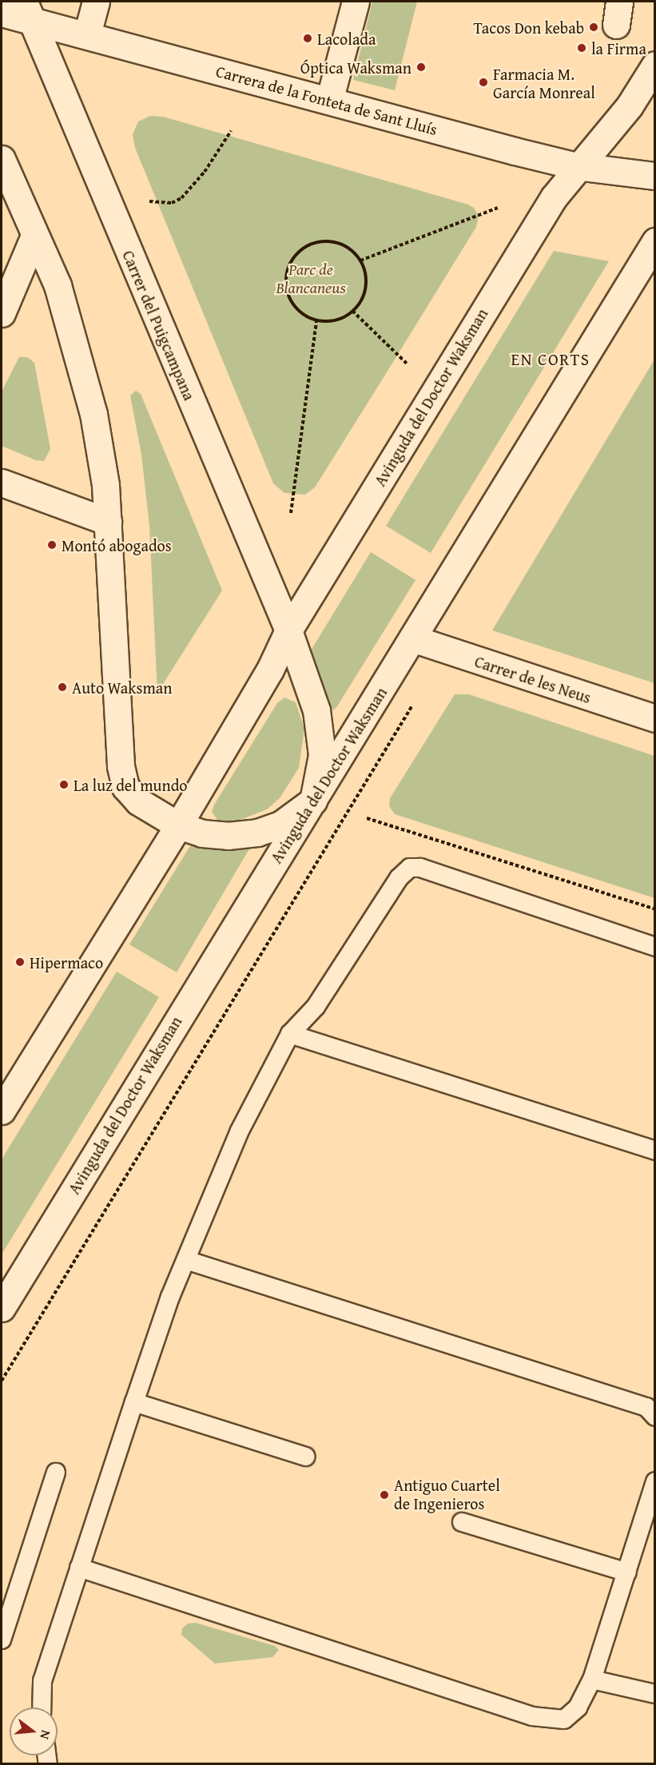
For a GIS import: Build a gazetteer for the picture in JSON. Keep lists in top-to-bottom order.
{
  "streets": {
    "street": [
      "Carrera de la Fonteta de Sant Lluís",
      "Carrer del Puigcampana",
      "Avinguda del Doctor Waksman",
      "Carrer de les Neus"
    ]
  },
  "crossings": [
    ["Carrera de la Fonteta de Sant Lluís", "Carrer del Puigcampana"],
    ["Carrera de la Fonteta de Sant Lluís", "Avinguda del Doctor Waksman"],
    ["Carrer del Puigcampana", "Avinguda del Doctor Waksman"],
    ["Avinguda del Doctor Waksman", "Carrer de les Neus"]
  ],
  "districts": ["EN CORTS"],
  "parks": ["Parc de Blancaneus"],
  "places": [
    "Tacos Don kebab",
    "Lacolada",
    "la Firma",
    "Óptica Waksman",
    "Farmacia M. García Monreal",
    "Montó abogados",
    "Auto Waksman",
    "La luz del mundo",
    "Hipermaco",
    "Antiguo Cuartel de Ingenieros"
  ],
  "north": "right"
}
